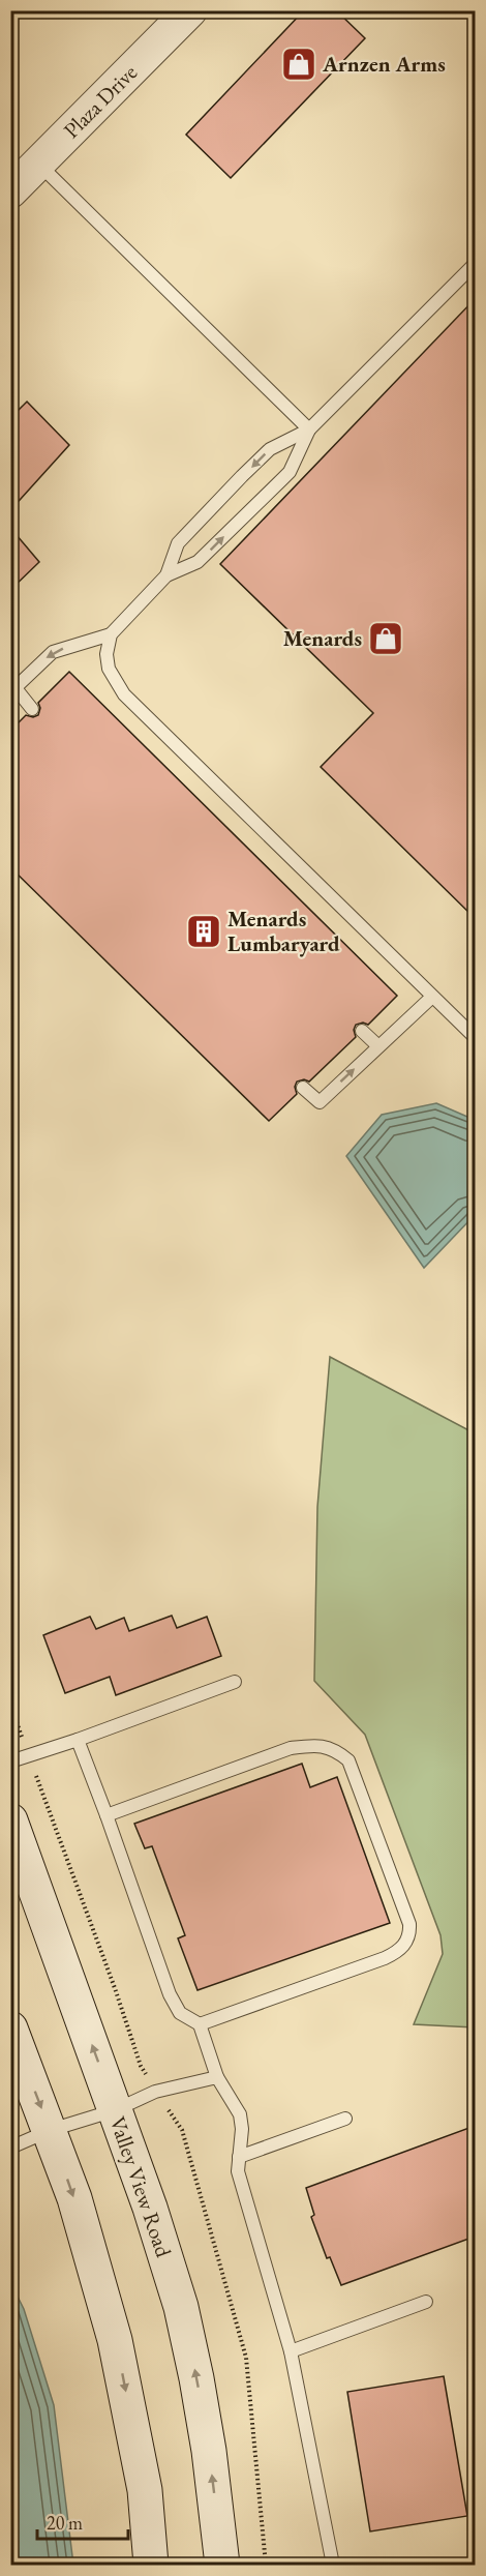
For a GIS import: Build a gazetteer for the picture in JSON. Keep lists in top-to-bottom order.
{
  "streets": {
    "main road": ["Valley View Road"],
    "street": ["Plaza Drive"]
  },
  "places": {
    "shop": ["Arnzen Arms", "Menards"],
    "building": ["Menards Lumbaryard"]
  },
  "scale_bar": "20 m"
}
